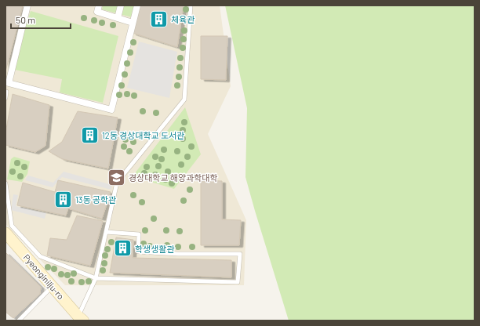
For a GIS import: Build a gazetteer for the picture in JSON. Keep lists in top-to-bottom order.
{
  "streets": {
    "main road": ["Pyeonginilju-ro"]
  },
  "places": {
    "building": [
      "체육관",
      "12동 경상대학교 도서관",
      "13동 공학관",
      "학생생활관"
    ],
    "school or university": ["경상대학교 해양과학대학"]
  },
  "scale_bar": "50 m"
}
